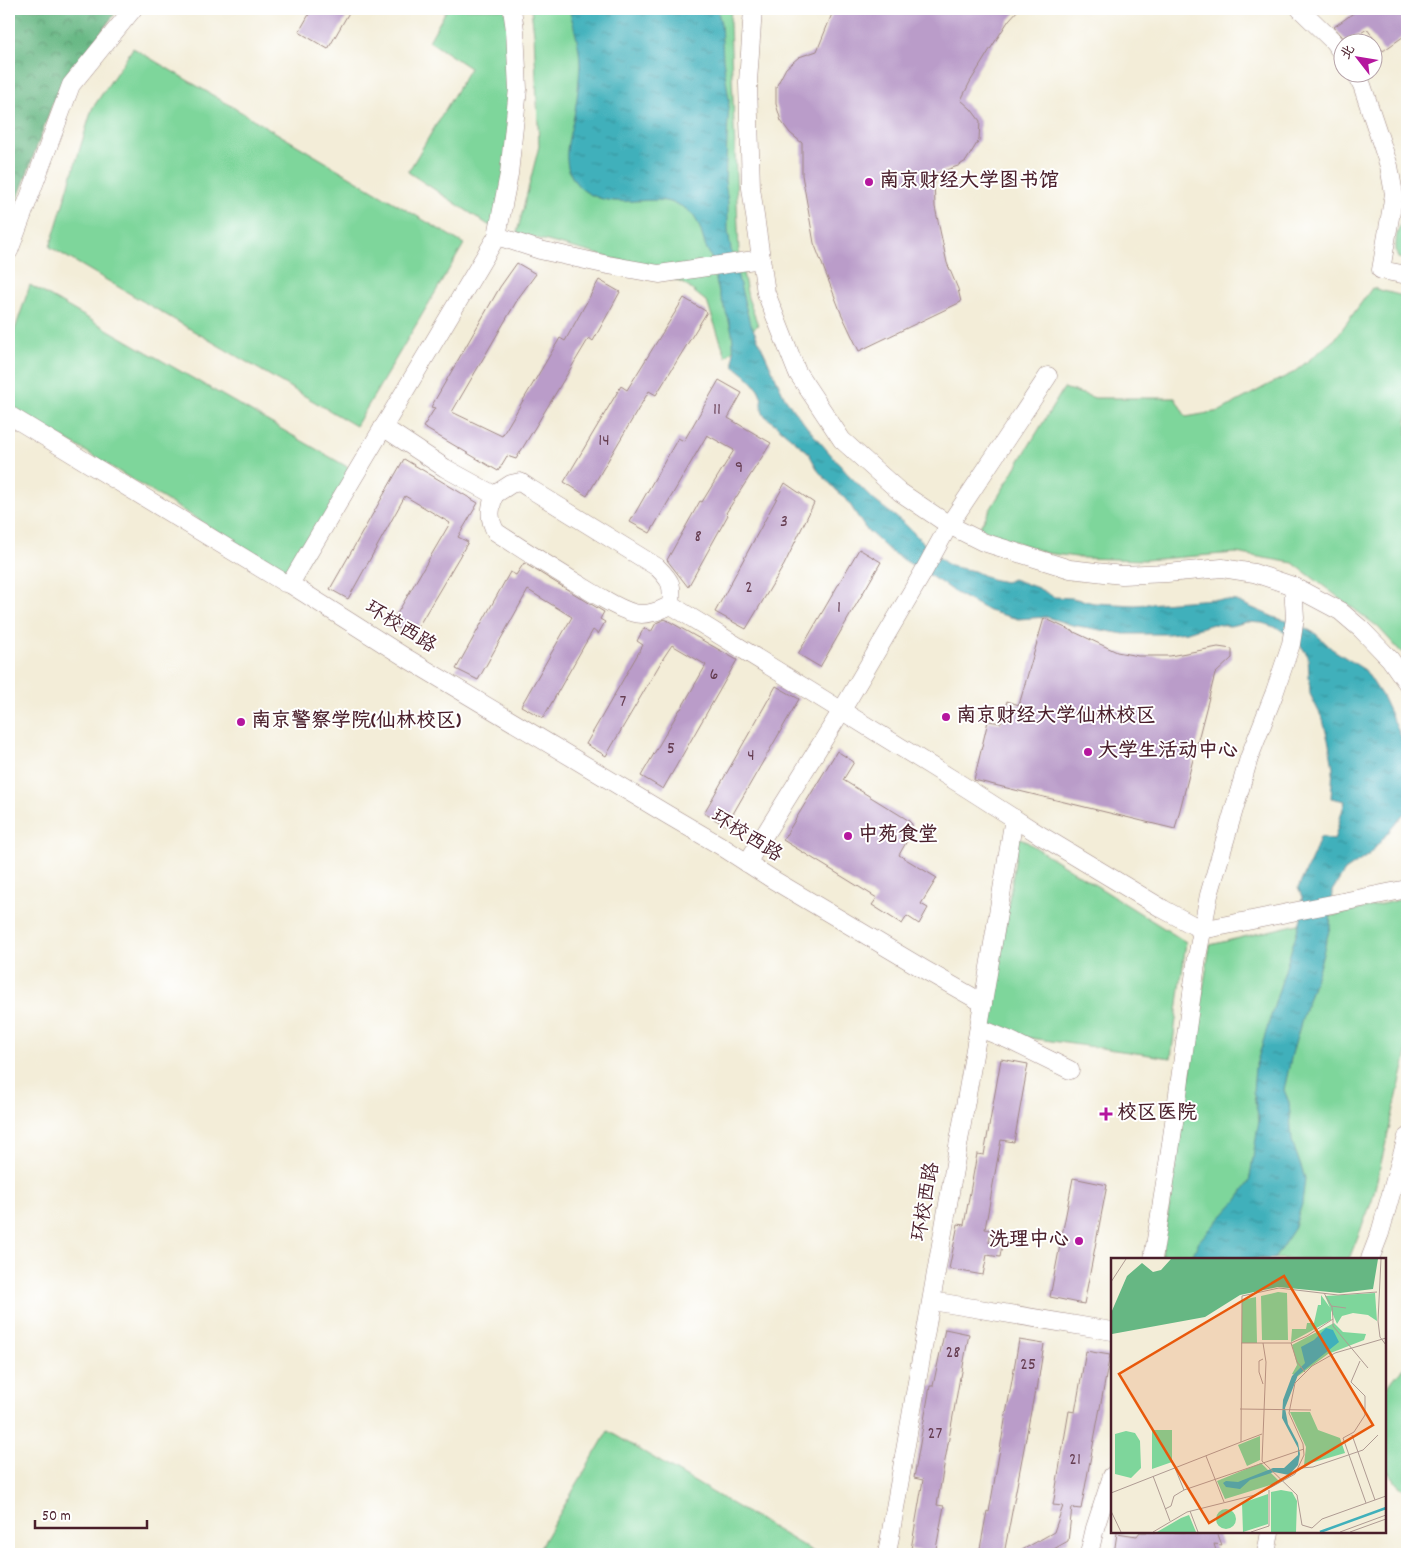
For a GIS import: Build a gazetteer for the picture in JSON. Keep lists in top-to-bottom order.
{
  "streets": {
    "street": ["环校西路"]
  },
  "places": {
    "other": [
      "南京财经大学图书馆",
      "南京财经大学仙林校区",
      "南京警察学院(仙林校区)",
      "大学生活动中心",
      "中苑食堂",
      "洗理中心"
    ],
    "health": ["校区医院"]
  },
  "house_numbers": [
    "11",
    "14",
    "9",
    "3",
    "8",
    "2",
    "1",
    "6",
    "7",
    "5",
    "4",
    "28",
    "25",
    "27",
    "21"
  ],
  "scale_bar": "50 m",
  "north": "top left"
}
